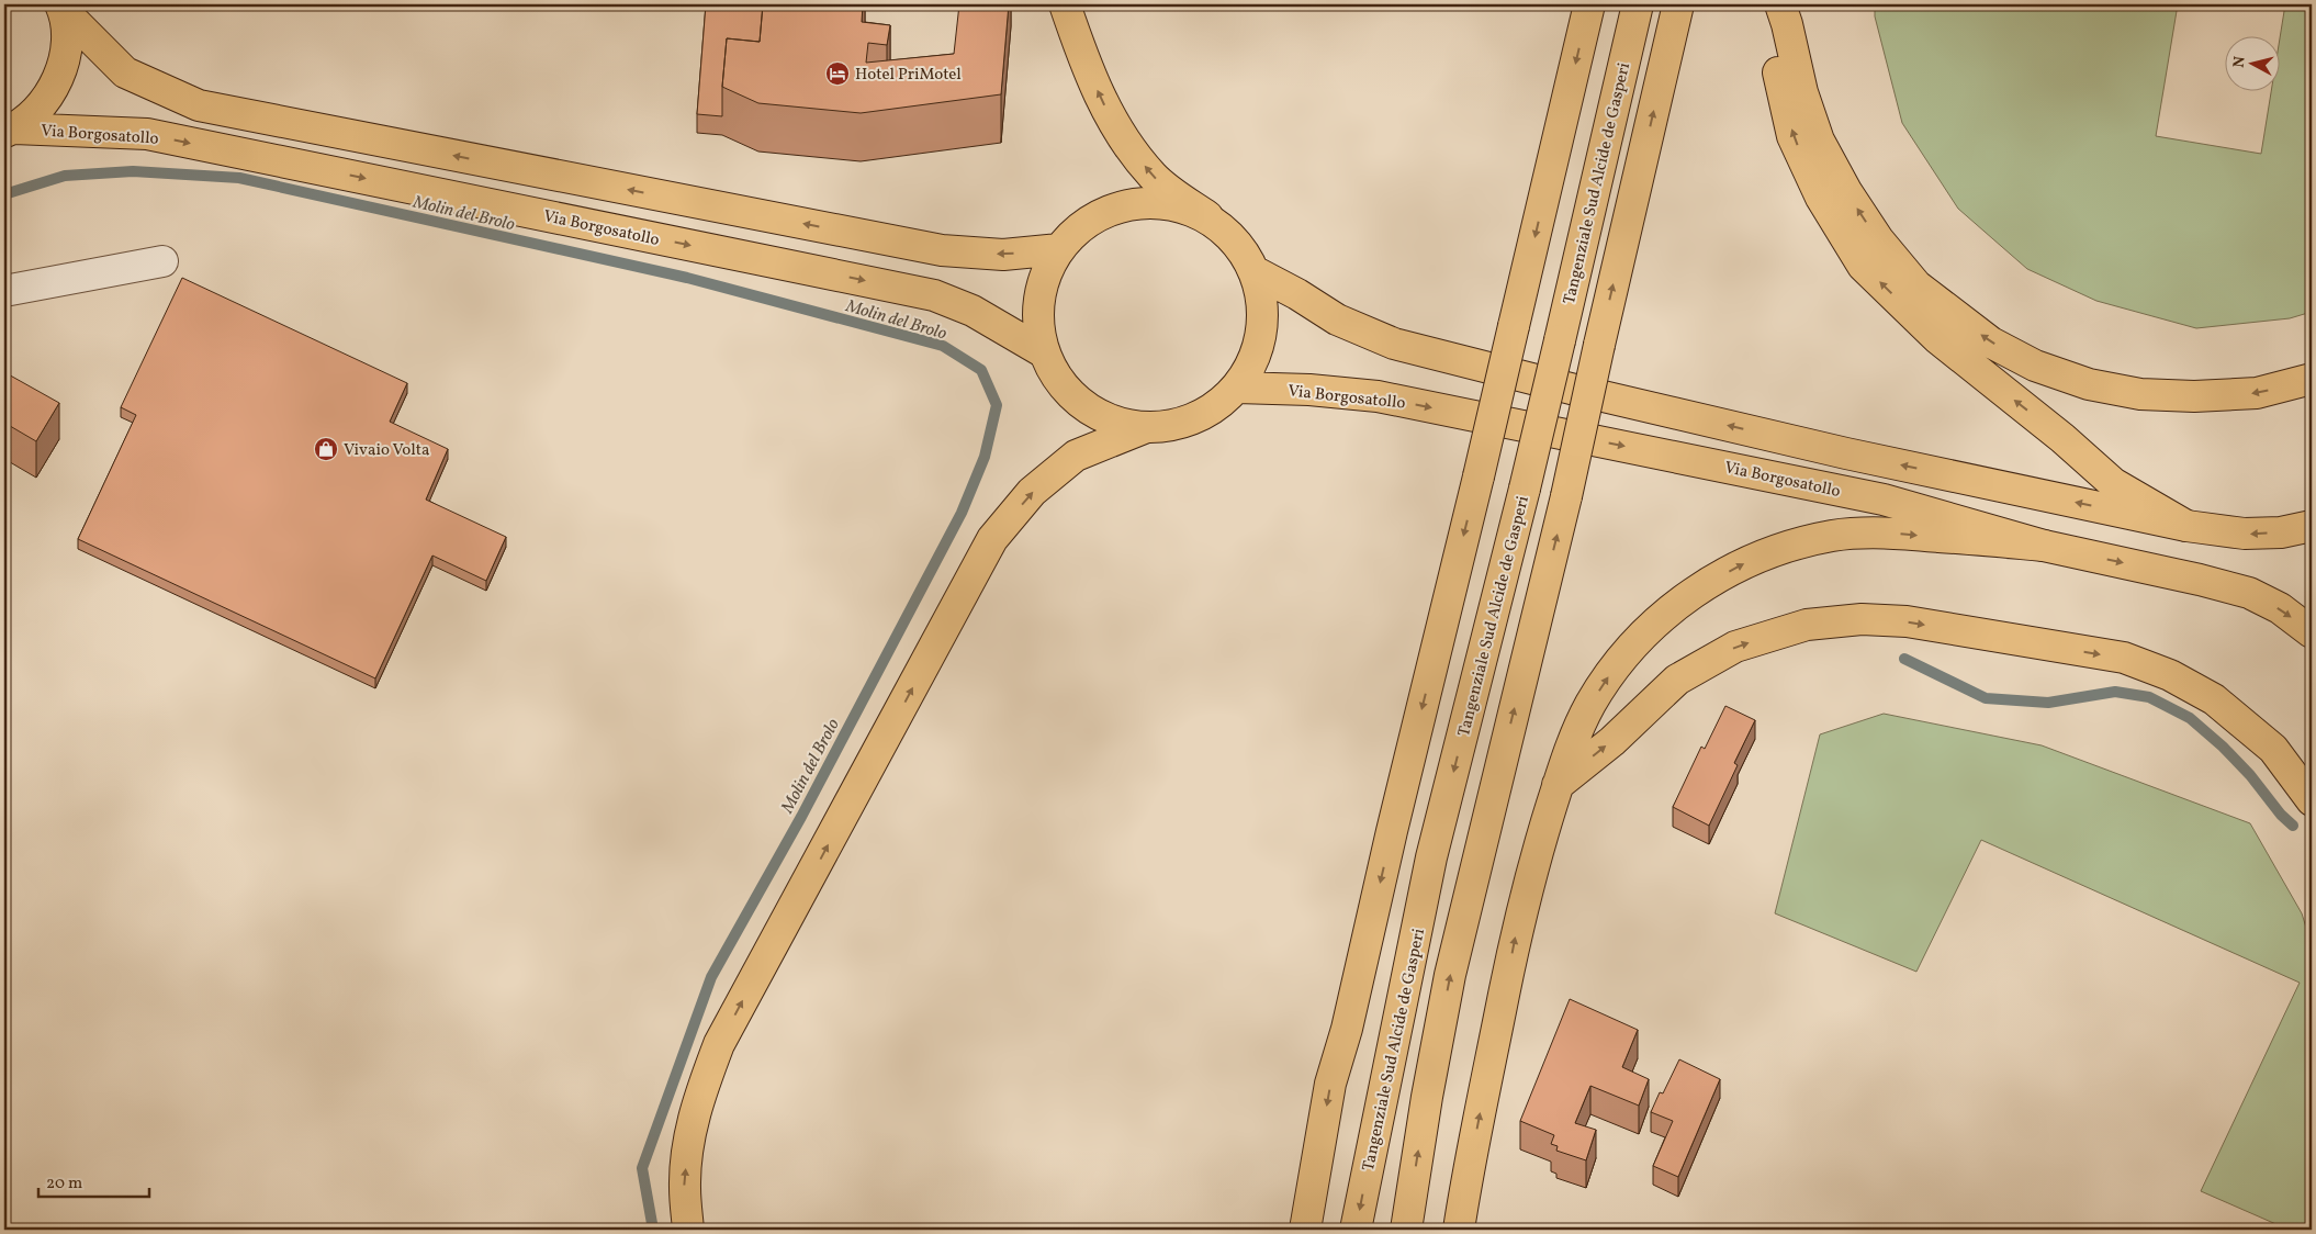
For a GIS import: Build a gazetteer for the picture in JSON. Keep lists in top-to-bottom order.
{
  "streets": {
    "main road": ["Via Borgosatollo", "Tangenziale Sud Alcide de Gasperi"]
  },
  "water": ["Molin del Brolo"],
  "places": {
    "hotel": ["Hotel PriMotel"],
    "shop": ["Vivaio Volta"]
  },
  "scale_bar": "20 m",
  "north": "left"
}
